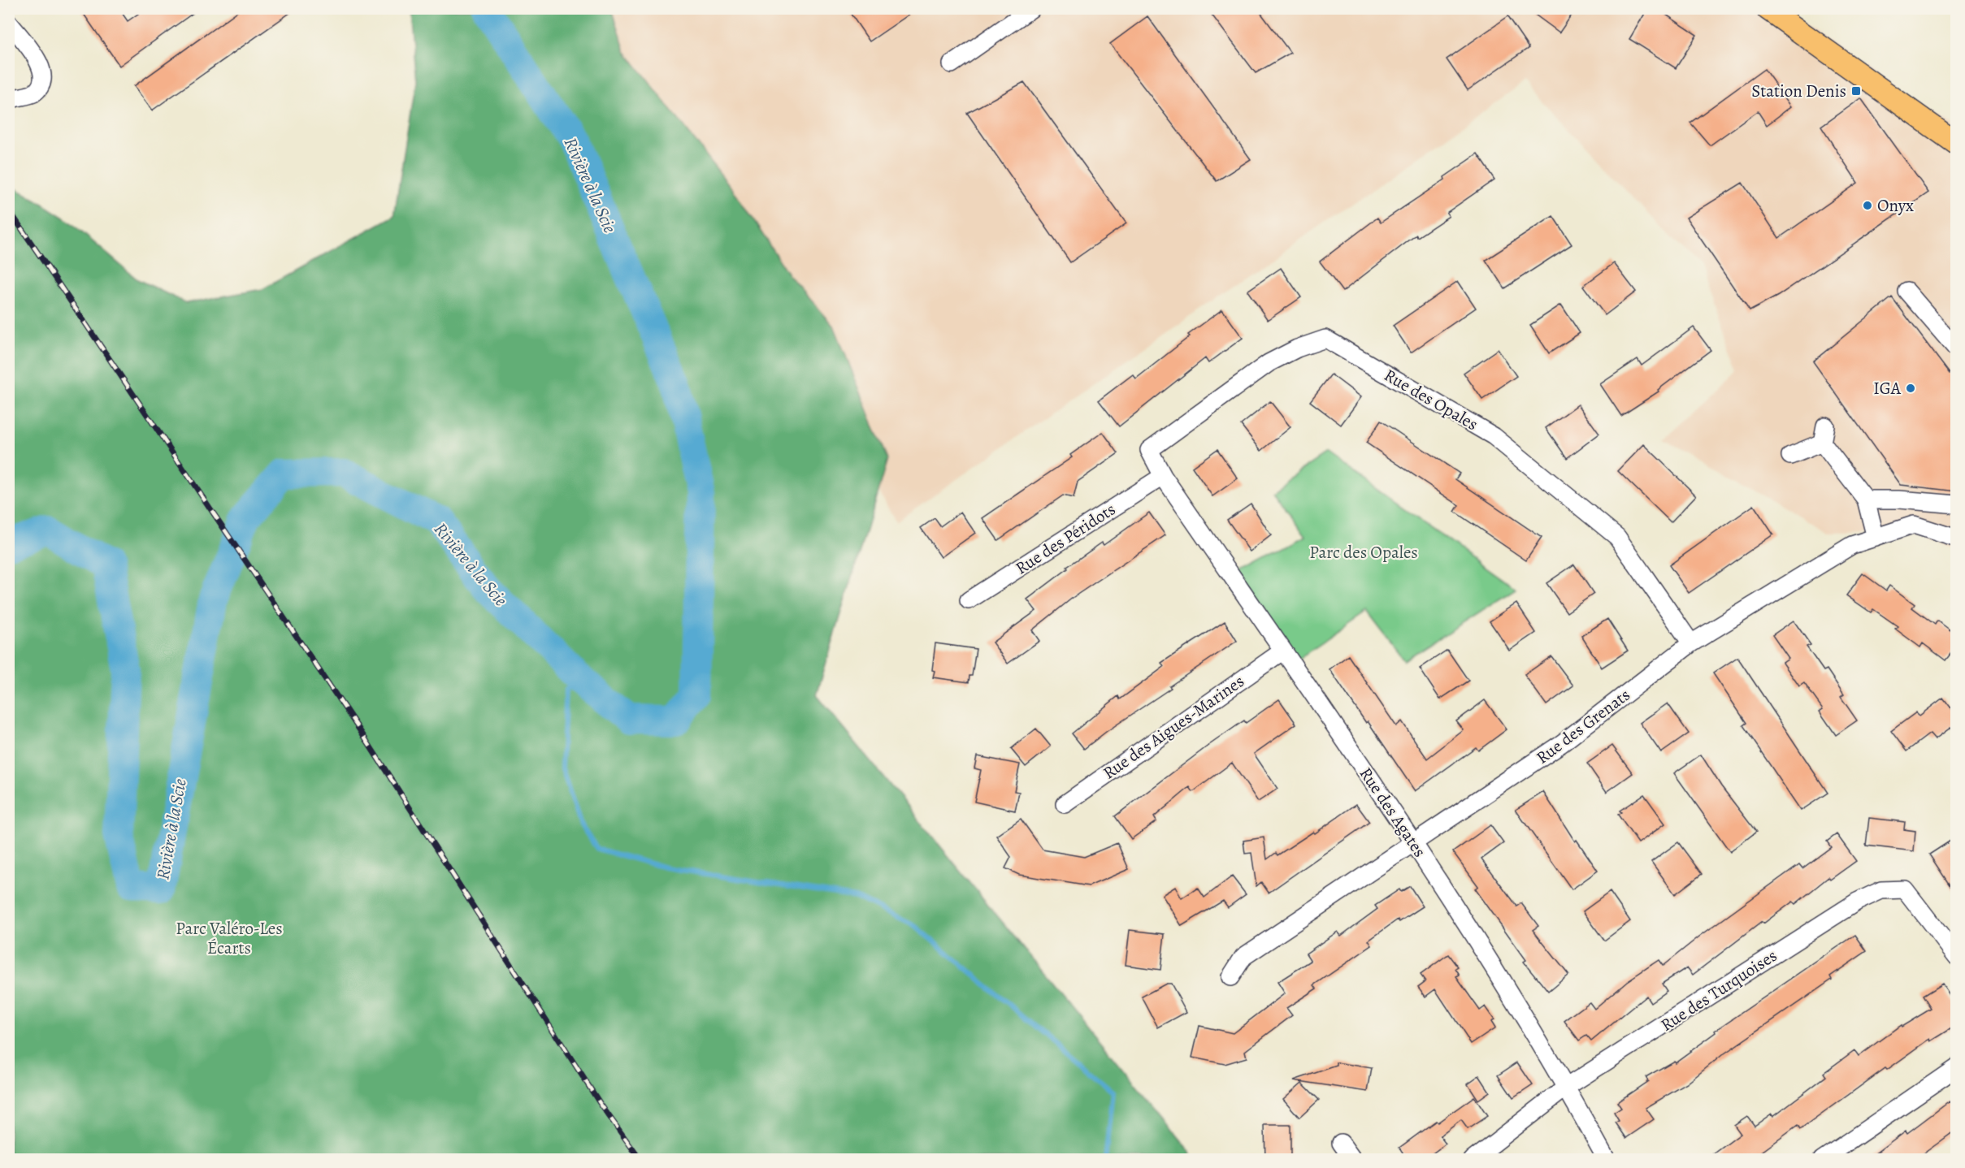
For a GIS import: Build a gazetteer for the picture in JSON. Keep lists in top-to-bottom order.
{
  "streets": {
    "street": [
      "Rue des Opales",
      "Rue des Péridots",
      "Rue des Grenats",
      "Rue des Aigues-Marines",
      "Rue des Agates",
      "Rue des Turquoises"
    ]
  },
  "crossings": [
    ["Rue des Opales", "Rue des Péridots"],
    ["Rue des Opales", "Rue des Grenats"],
    ["Rue des Opales", "Rue des Agates"],
    ["Rue des Péridots", "Rue des Agates"],
    ["Rue des Grenats", "Rue des Agates"],
    ["Rue des Aigues-Marines", "Rue des Agates"],
    ["Rue des Agates", "Rue des Turquoises"]
  ],
  "water": ["Rivière à la Scie"],
  "parks": ["Parc des Opales", "Parc Valéro-Les Écarts"],
  "places": {
    "transit": ["Station Denis"],
    "other": ["Onyx", "IGA"]
  }
}
